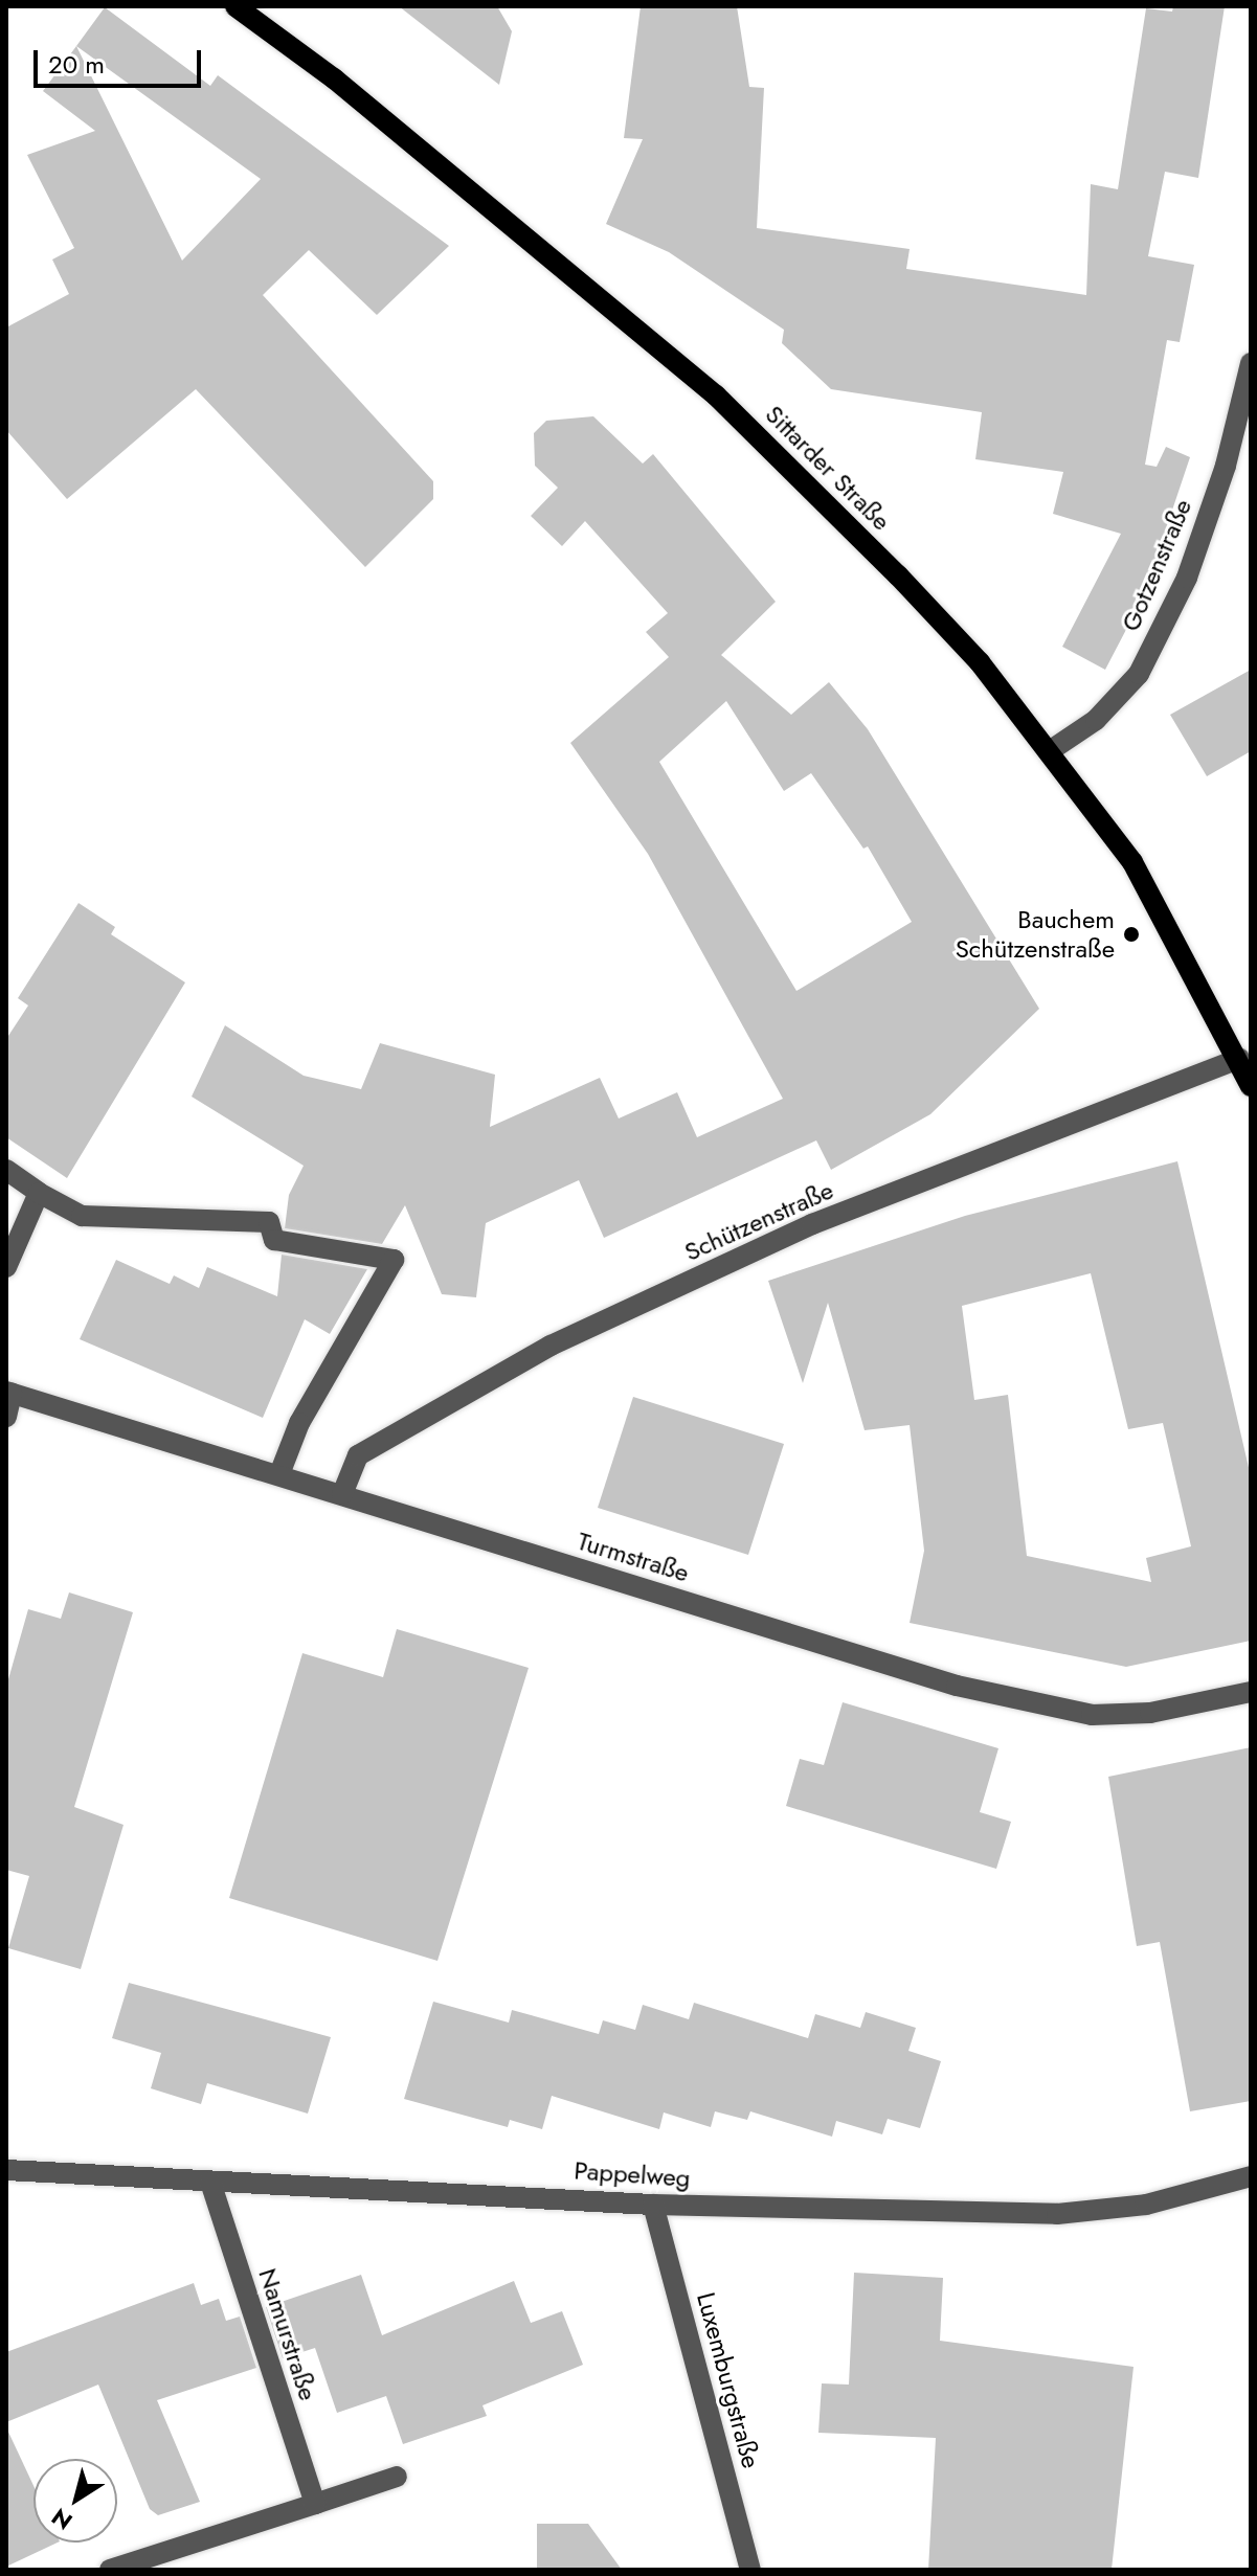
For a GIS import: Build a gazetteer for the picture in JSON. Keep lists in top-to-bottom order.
{
  "streets": {
    "main road": ["Sittarder Straße"],
    "street": [
      "Gotzenstraße",
      "Schützenstraße",
      "Turmstraße",
      "Pappelweg",
      "Namurstraße",
      "Luxemburgstraße"
    ]
  },
  "crossings": [
    ["Sittarder Straße", "Gotzenstraße"],
    ["Sittarder Straße", "Schützenstraße"],
    ["Schützenstraße", "Turmstraße"],
    ["Pappelweg", "Namurstraße"],
    ["Pappelweg", "Luxemburgstraße"]
  ],
  "places": ["Bauchem Schützenstraße"],
  "scale_bar": "20 m",
  "north": "bottom left"
}
